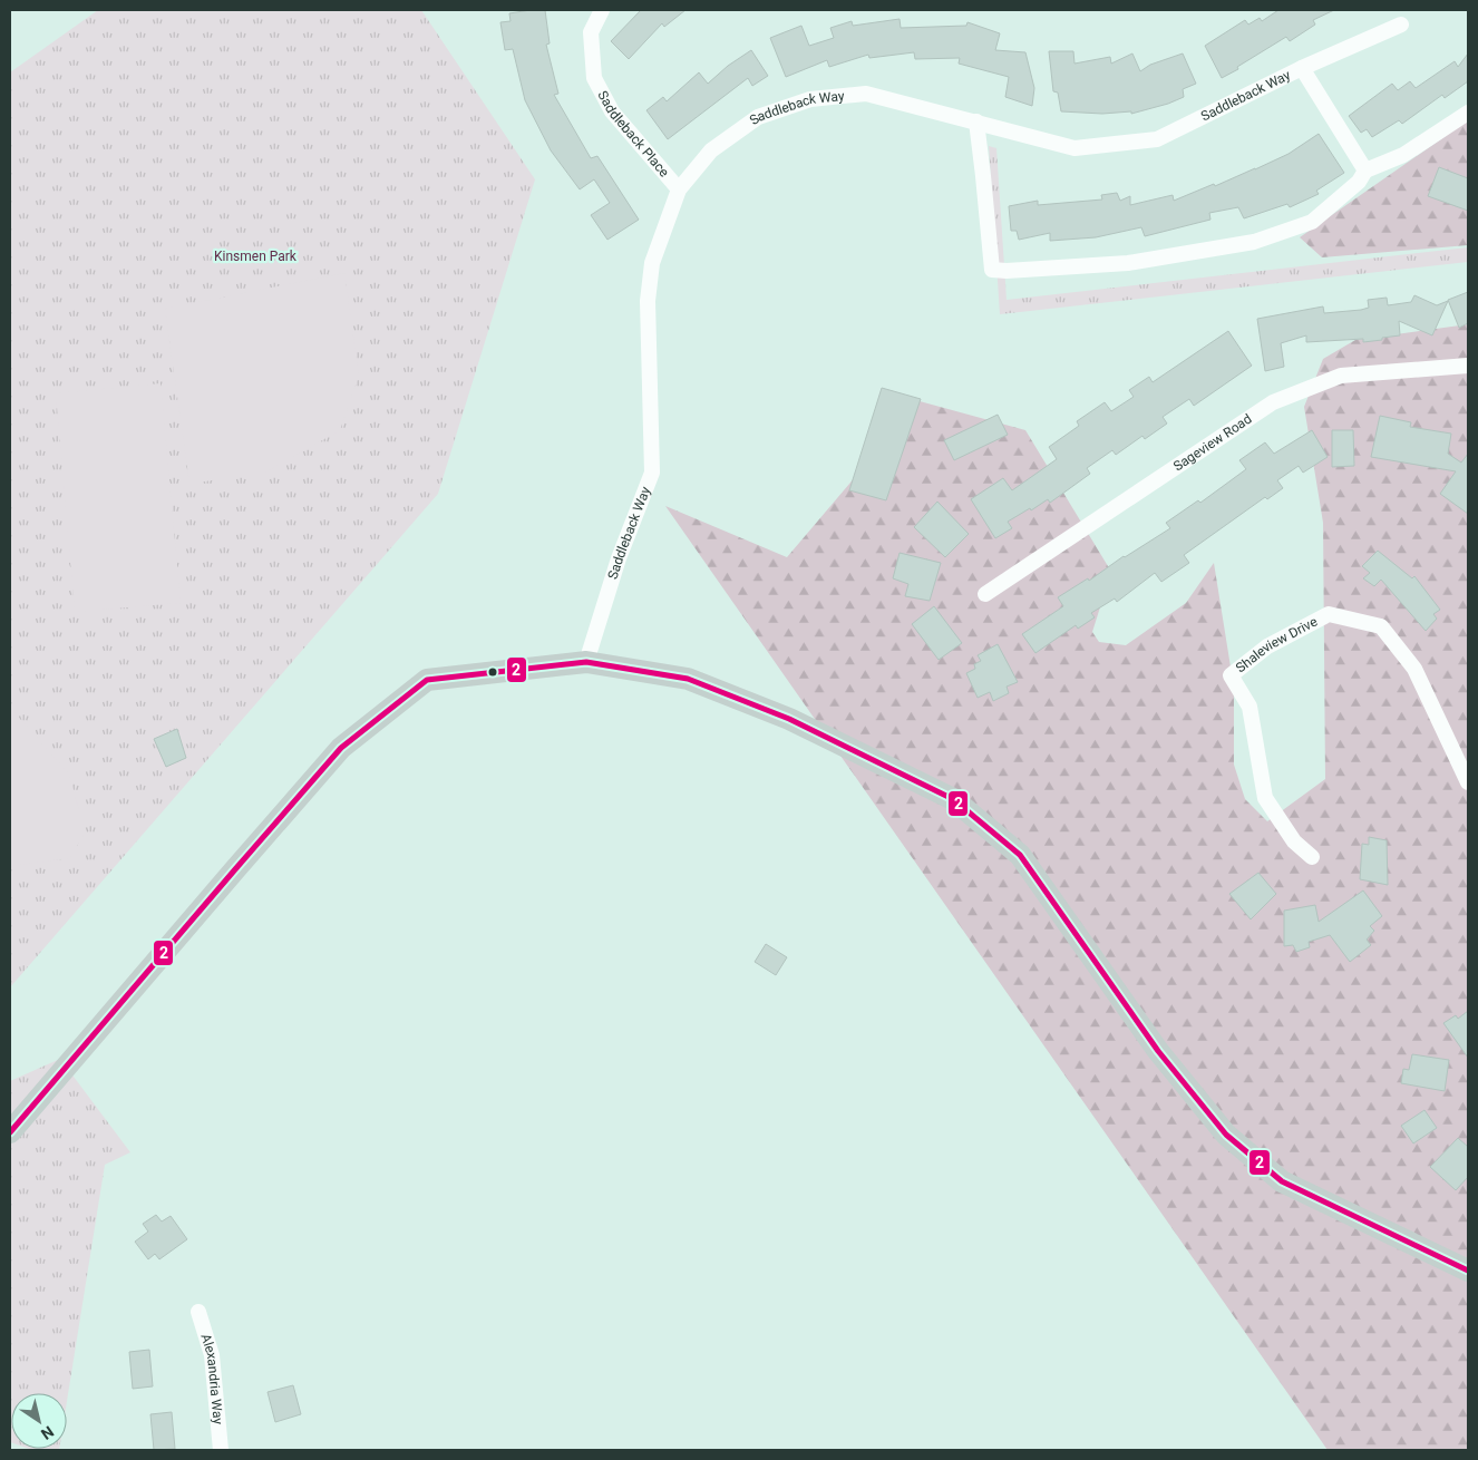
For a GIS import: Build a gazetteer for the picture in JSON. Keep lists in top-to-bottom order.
{
  "streets": {
    "street": [
      "Saddleback Way",
      "Saddleback Place",
      "Sageview Road",
      "Shaleview Drive",
      "Alexandria Way"
    ]
  },
  "crossings": [
    ["Saddleback Way", "Saddleback Place"]
  ],
  "parks": ["Kinsmen Park"],
  "lines": ["transit line 2"],
  "north": "bottom right"
}
